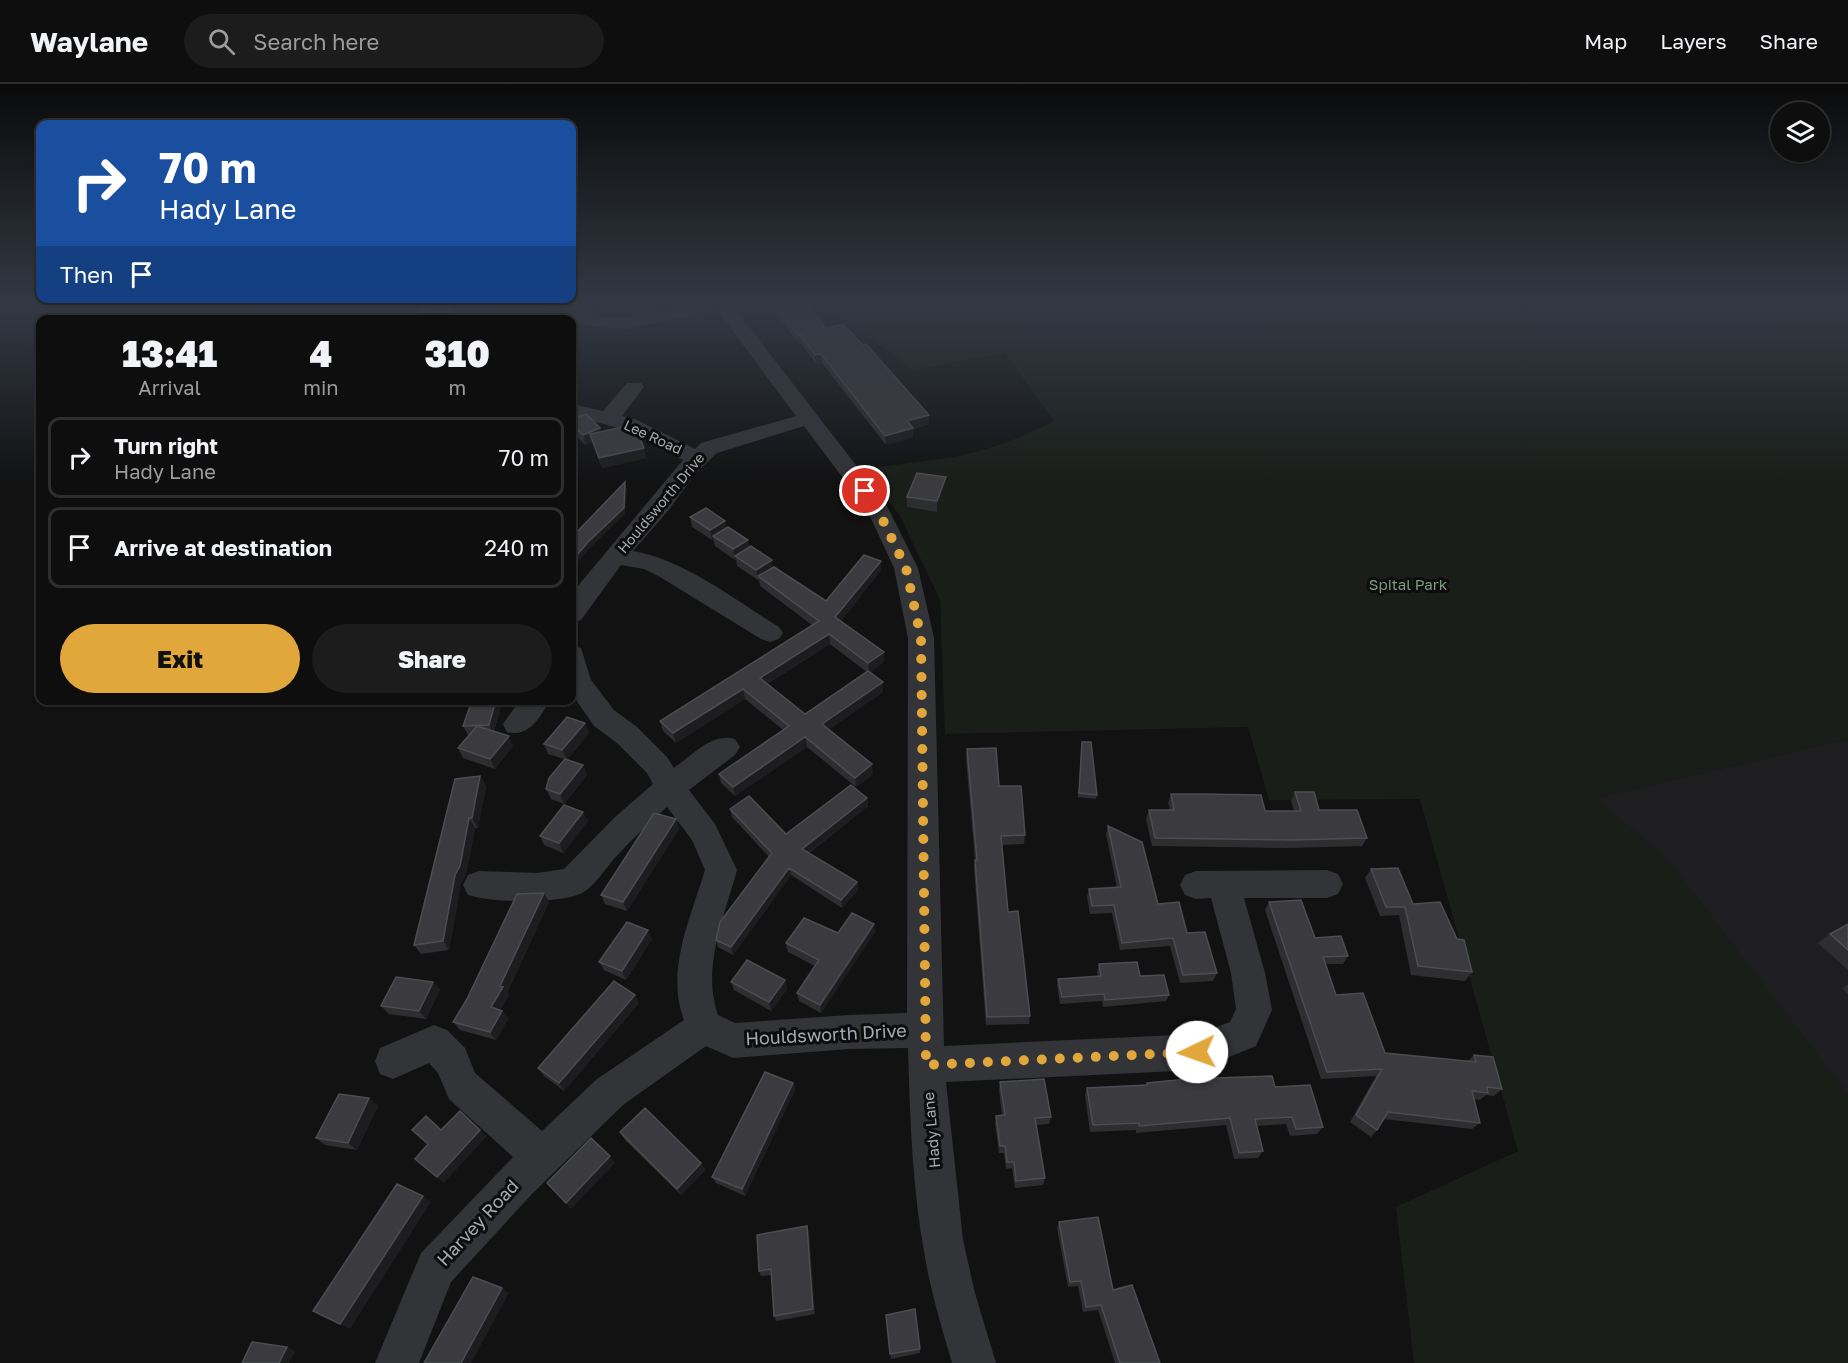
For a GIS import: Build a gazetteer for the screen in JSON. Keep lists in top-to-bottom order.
{
  "streets": {
    "street": [
      "Lee Road",
      "Houldsworth Drive",
      "Hady Lane",
      "Harvey Road"
    ]
  },
  "crossings": [
    ["Lee Road", "Houldsworth Drive"],
    ["Houldsworth Drive", "Hady Lane"],
    ["Houldsworth Drive", "Harvey Road"]
  ],
  "parks": ["Spital Park"],
  "page": {
    "header": "Waylane",
    "search": "Search here",
    "nav": ["Map", "Layers", "Share"],
    "turn": ["70 m", "Hady Lane"],
    "then": "Then",
    "eta": [
      "13:41",
      "Arrival",
      "4",
      "min",
      "310",
      "m"
    ],
    "list": [
      {
        "name": "Turn right",
        "note": "Hady Lane",
        "value": "70 m"
      },
      {
        "name": "Arrive at destination",
        "value": "240 m"
      }
    ],
    "buttons": ["Exit", "Share"]
  }
}
